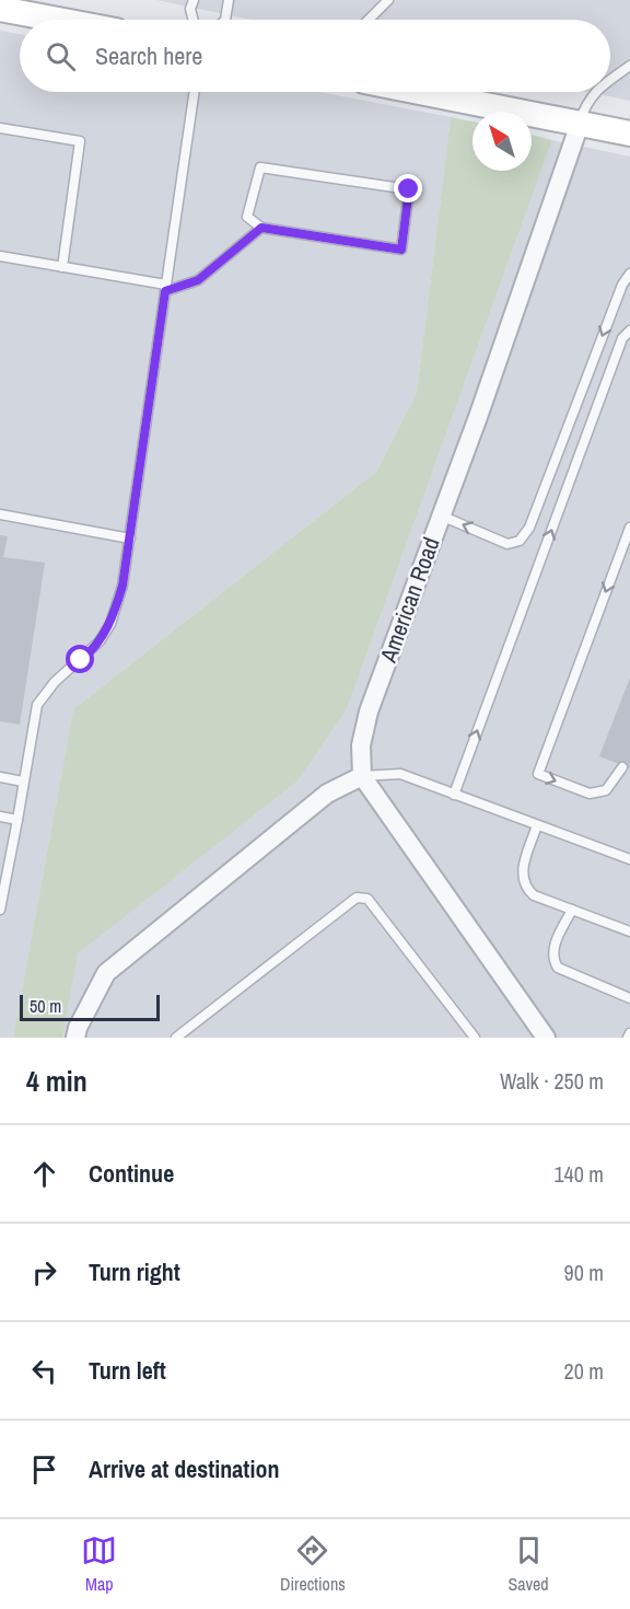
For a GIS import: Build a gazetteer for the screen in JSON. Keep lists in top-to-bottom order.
{
  "streets": {
    "street": ["American Road"]
  },
  "scale_bar": "50 m",
  "north": "top left",
  "page": {
    "search": "Search here",
    "scale": "50 m",
    "heading": ["4 min", "Walk · 250 m"],
    "list": [
      ["Continue", "140 m"],
      ["Turn right", "90 m"],
      ["Turn left", "20 m"],
      "Arrive at destination"
    ],
    "nav": ["Map", "Directions", "Saved"]
  }
}
